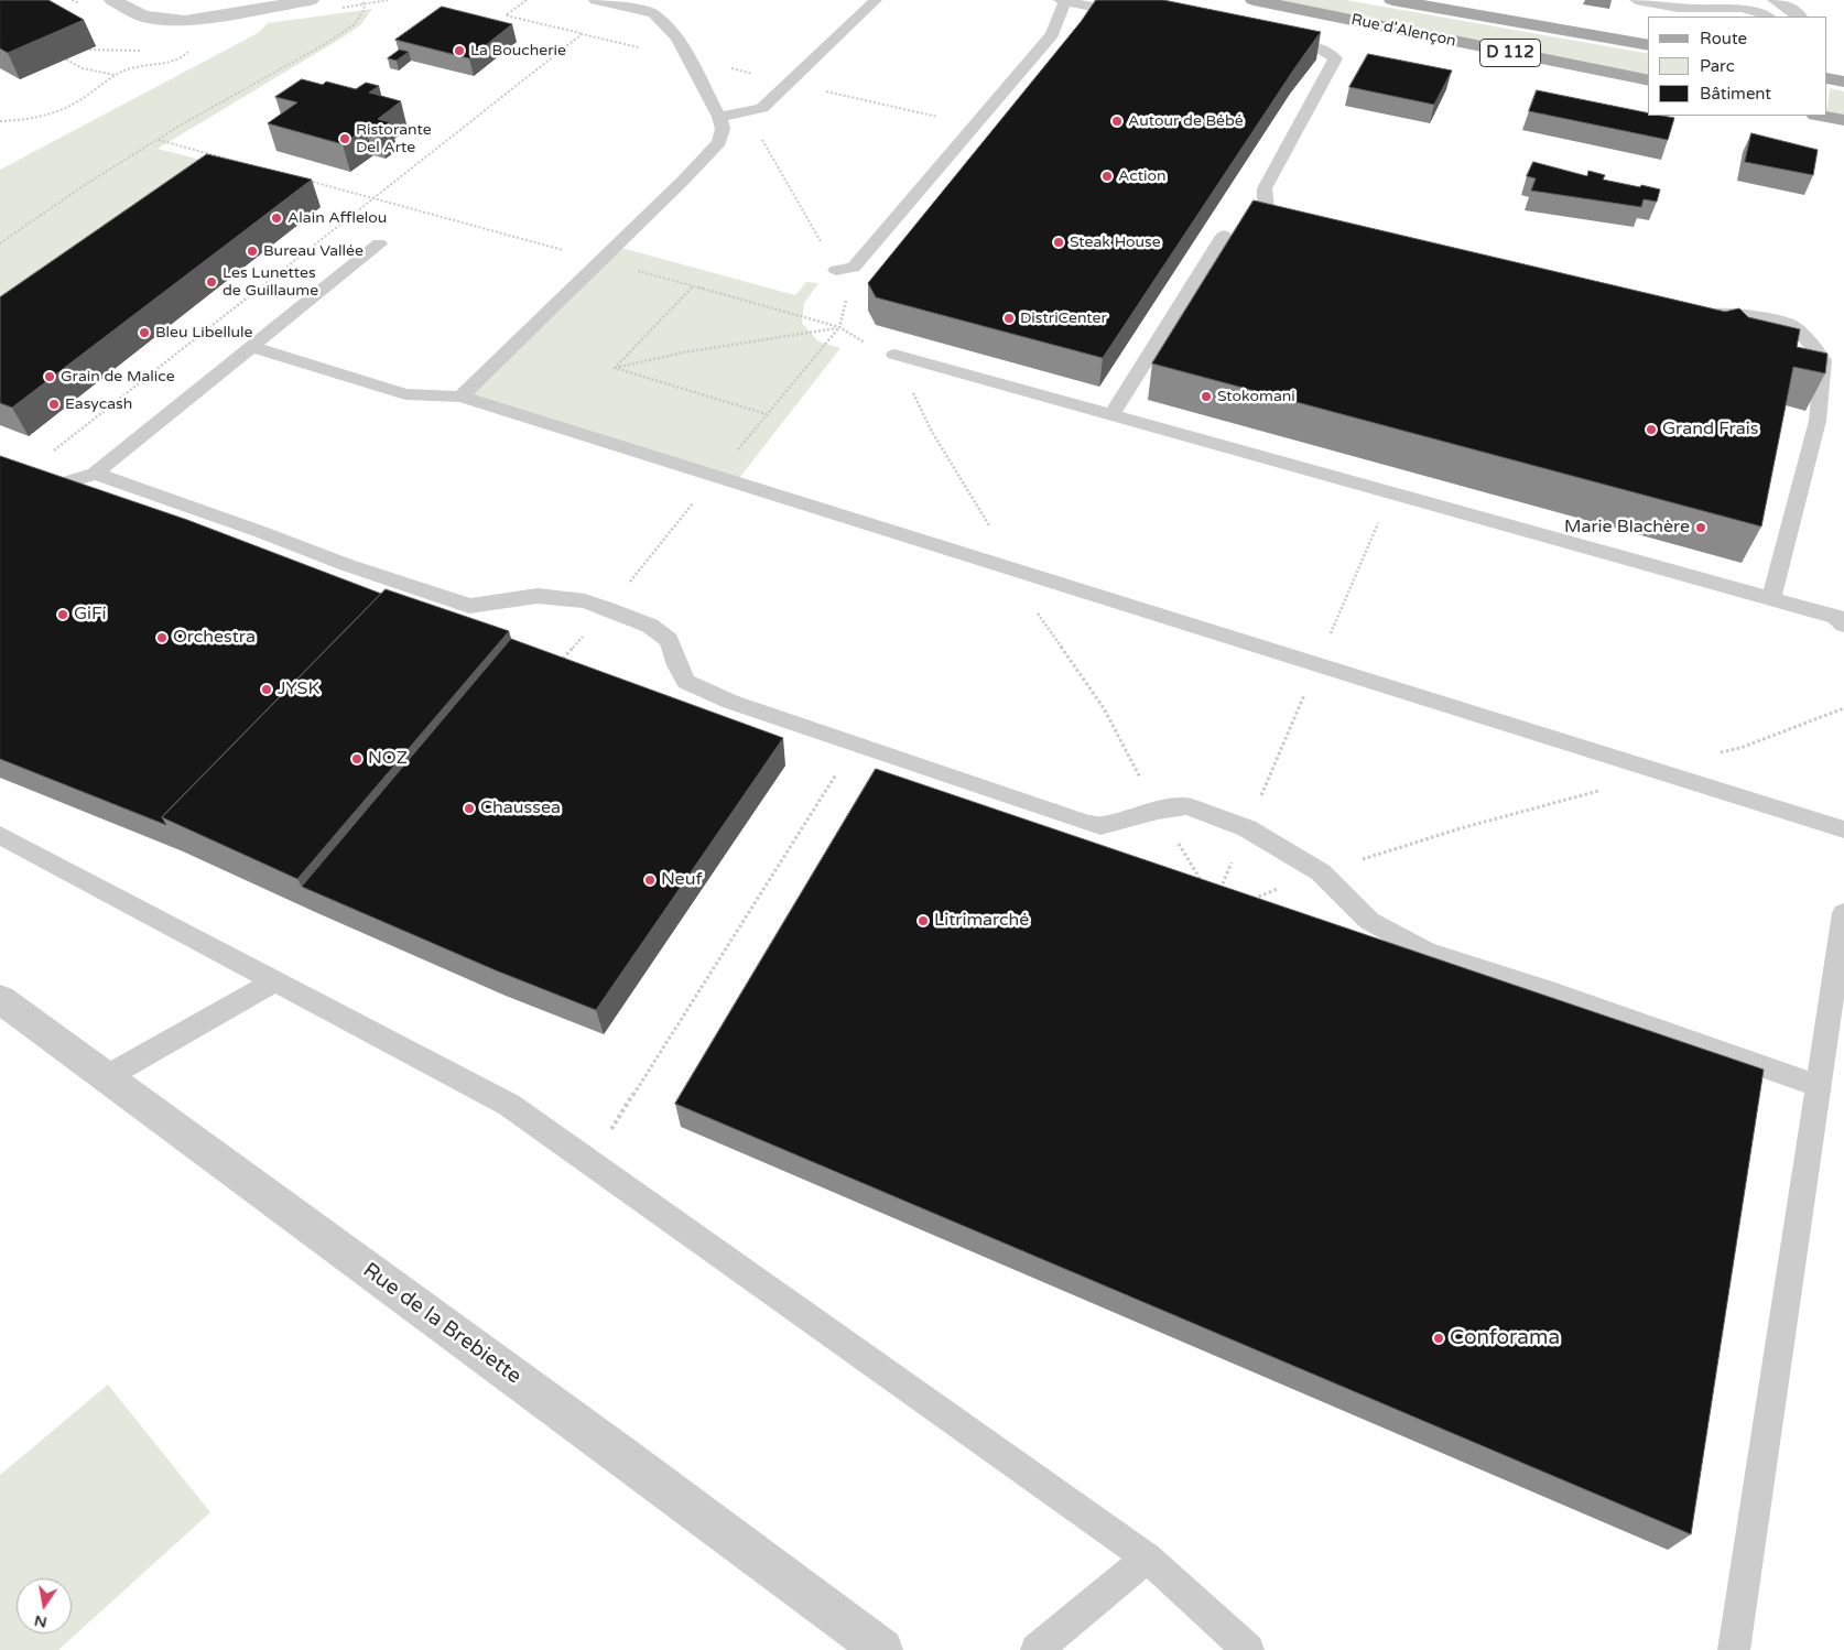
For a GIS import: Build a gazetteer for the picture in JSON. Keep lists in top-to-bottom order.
{
  "streets": {
    "main road": ["Rue d'Alençon", "D 112"],
    "street": ["Rue de la Brebiette"]
  },
  "places": [
    "La Boucherie",
    "Autour de Bébé",
    "Ristorante Del Arte",
    "Action",
    "Alain Afflelou",
    "Steak House",
    "Bureau Vallée",
    "Les Lunettes de Guillaume",
    "DistriCenter",
    "Bleu Libellule",
    "Grain de Malice",
    "Stokomani",
    "Easycash",
    "Grand Frais",
    "Marie Blachère",
    "GiFi",
    "Orchestra",
    "JYSK",
    "NOZ",
    "Chaussea",
    "Neuf",
    "Litrimarché",
    "Conforama"
  ],
  "legend": ["Route", "Parc", "Bâtiment"],
  "north": "bottom"
}
